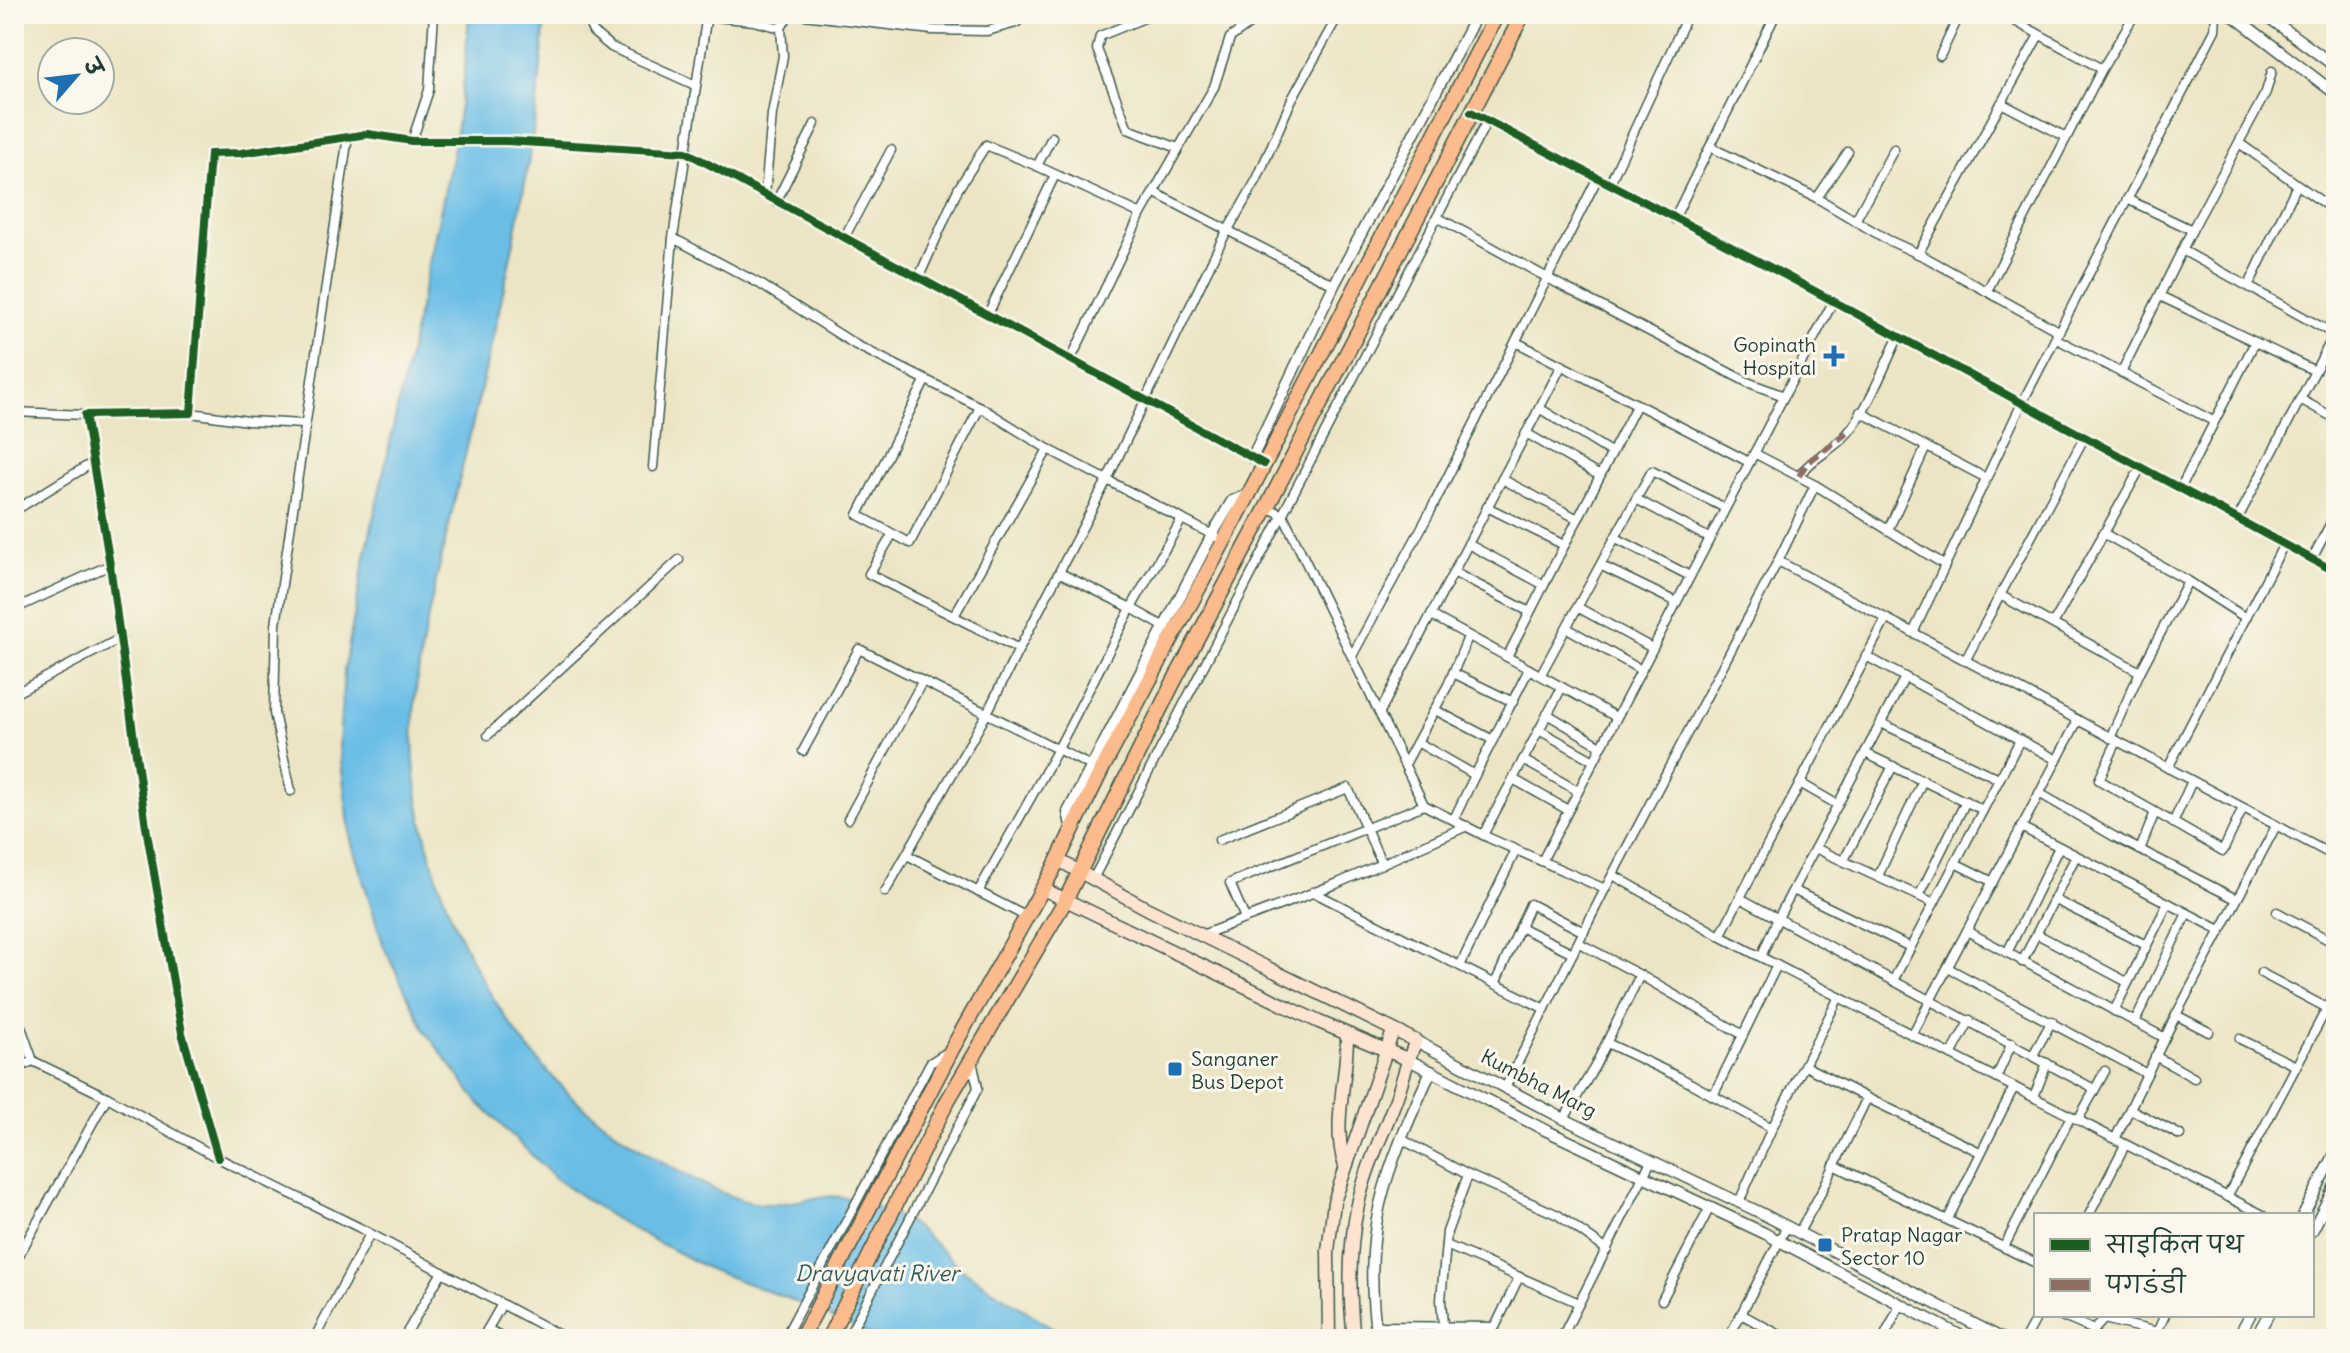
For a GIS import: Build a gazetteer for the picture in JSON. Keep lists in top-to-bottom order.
{
  "streets": {
    "main road": ["Kumbha Marg"]
  },
  "water": ["Dravyavati River"],
  "places": {
    "health": ["Gopinath Hospital"],
    "transit": ["Sanganer Bus Depot", "Pratap Nagar Sector 10"]
  },
  "legend": ["साइकिल पथ", "पगडंडी"],
  "north": "top right"
}
